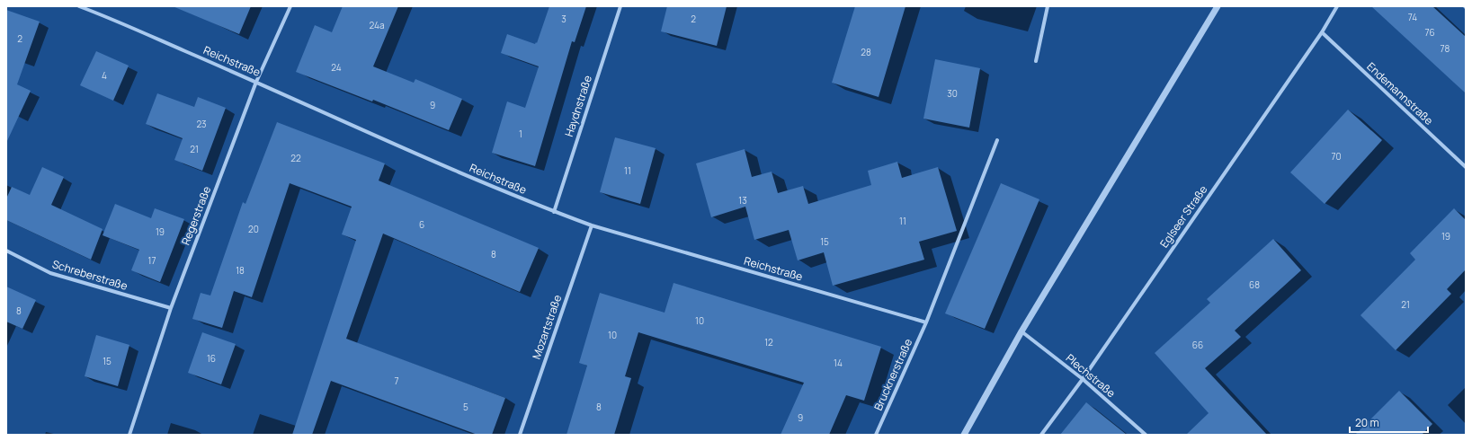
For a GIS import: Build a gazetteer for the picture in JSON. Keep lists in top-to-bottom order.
{
  "streets": {
    "street": [
      "Reichstraße",
      "Endemannstraße",
      "Haydnstraße",
      "Regerstraße",
      "Eglseer Straße",
      "Schreberstraße",
      "Mozartstraße",
      "Brucknerstraße",
      "Plechstraße"
    ]
  },
  "crossings": [
    ["Reichstraße", "Haydnstraße"],
    ["Reichstraße", "Regerstraße"],
    ["Reichstraße", "Mozartstraße"],
    ["Reichstraße", "Brucknerstraße"],
    ["Endemannstraße", "Eglseer Straße"],
    ["Regerstraße", "Schreberstraße"],
    ["Eglseer Straße", "Plechstraße"]
  ],
  "house_numbers": [
    "74",
    "3",
    "2",
    "24a",
    "76",
    "2",
    "78",
    "28",
    "24",
    "4",
    "30",
    "9",
    "23",
    "1",
    "21",
    "70",
    "22",
    "11",
    "13",
    "11",
    "6",
    "20",
    "19",
    "19",
    "15",
    "8",
    "17",
    "18",
    "68",
    "21",
    "8",
    "10",
    "10",
    "12",
    "66",
    "16",
    "15",
    "14",
    "7",
    "5",
    "8",
    "9"
  ],
  "scale_bar": "20 m"
}
